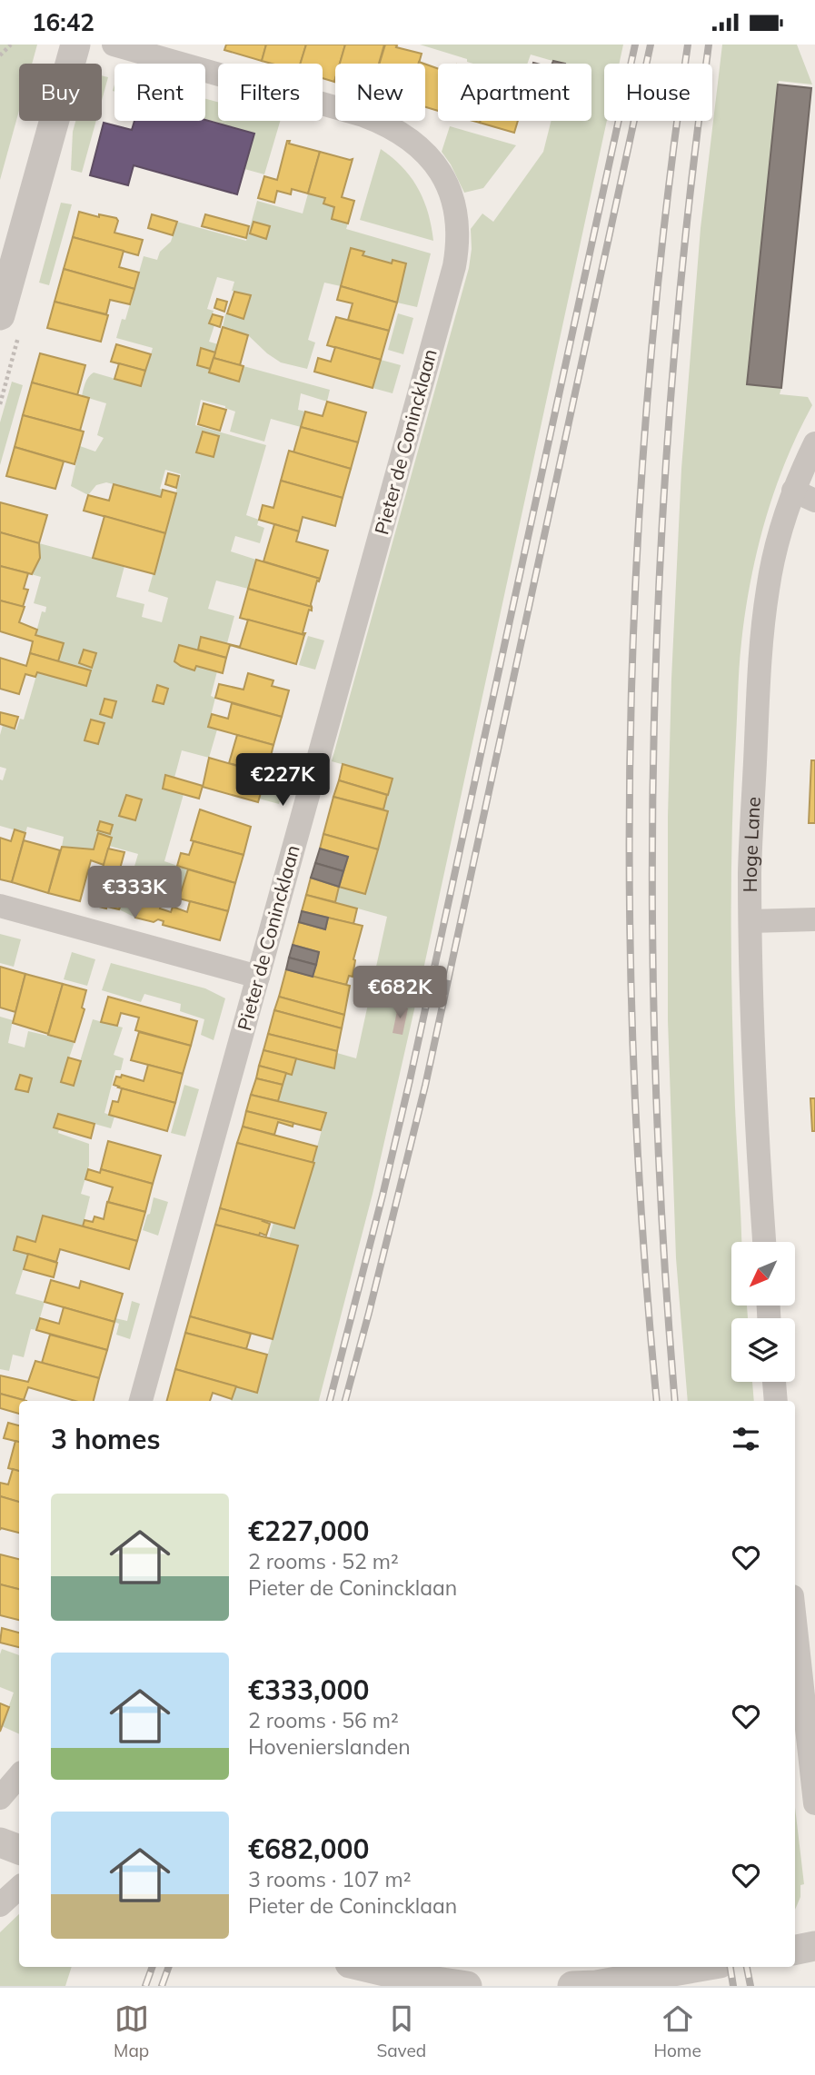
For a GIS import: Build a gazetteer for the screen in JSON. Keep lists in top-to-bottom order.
{
  "streets": {
    "street": ["Pieter de Conincklaan", "Hoge Lane"]
  },
  "north": "bottom left",
  "page": {
    "status": "16:42",
    "chip": [
      "Buy",
      "Rent",
      "Filters",
      "New",
      "Apartment",
      "House"
    ],
    "price": ["€227K", "€333K", "€682K"],
    "heading": "3 homes",
    "list": [
      {
        "name": "€227,000",
        "note": "2 rooms · 52 m² · Pieter de Conincklaan"
      },
      {
        "name": "€333,000",
        "note": "2 rooms · 56 m² · Hovenierslanden"
      },
      {
        "name": "€682,000",
        "note": "3 rooms · 107 m² · Pieter de Conincklaan"
      }
    ],
    "tabs": ["Map", "Saved", "Home"]
  }
}
